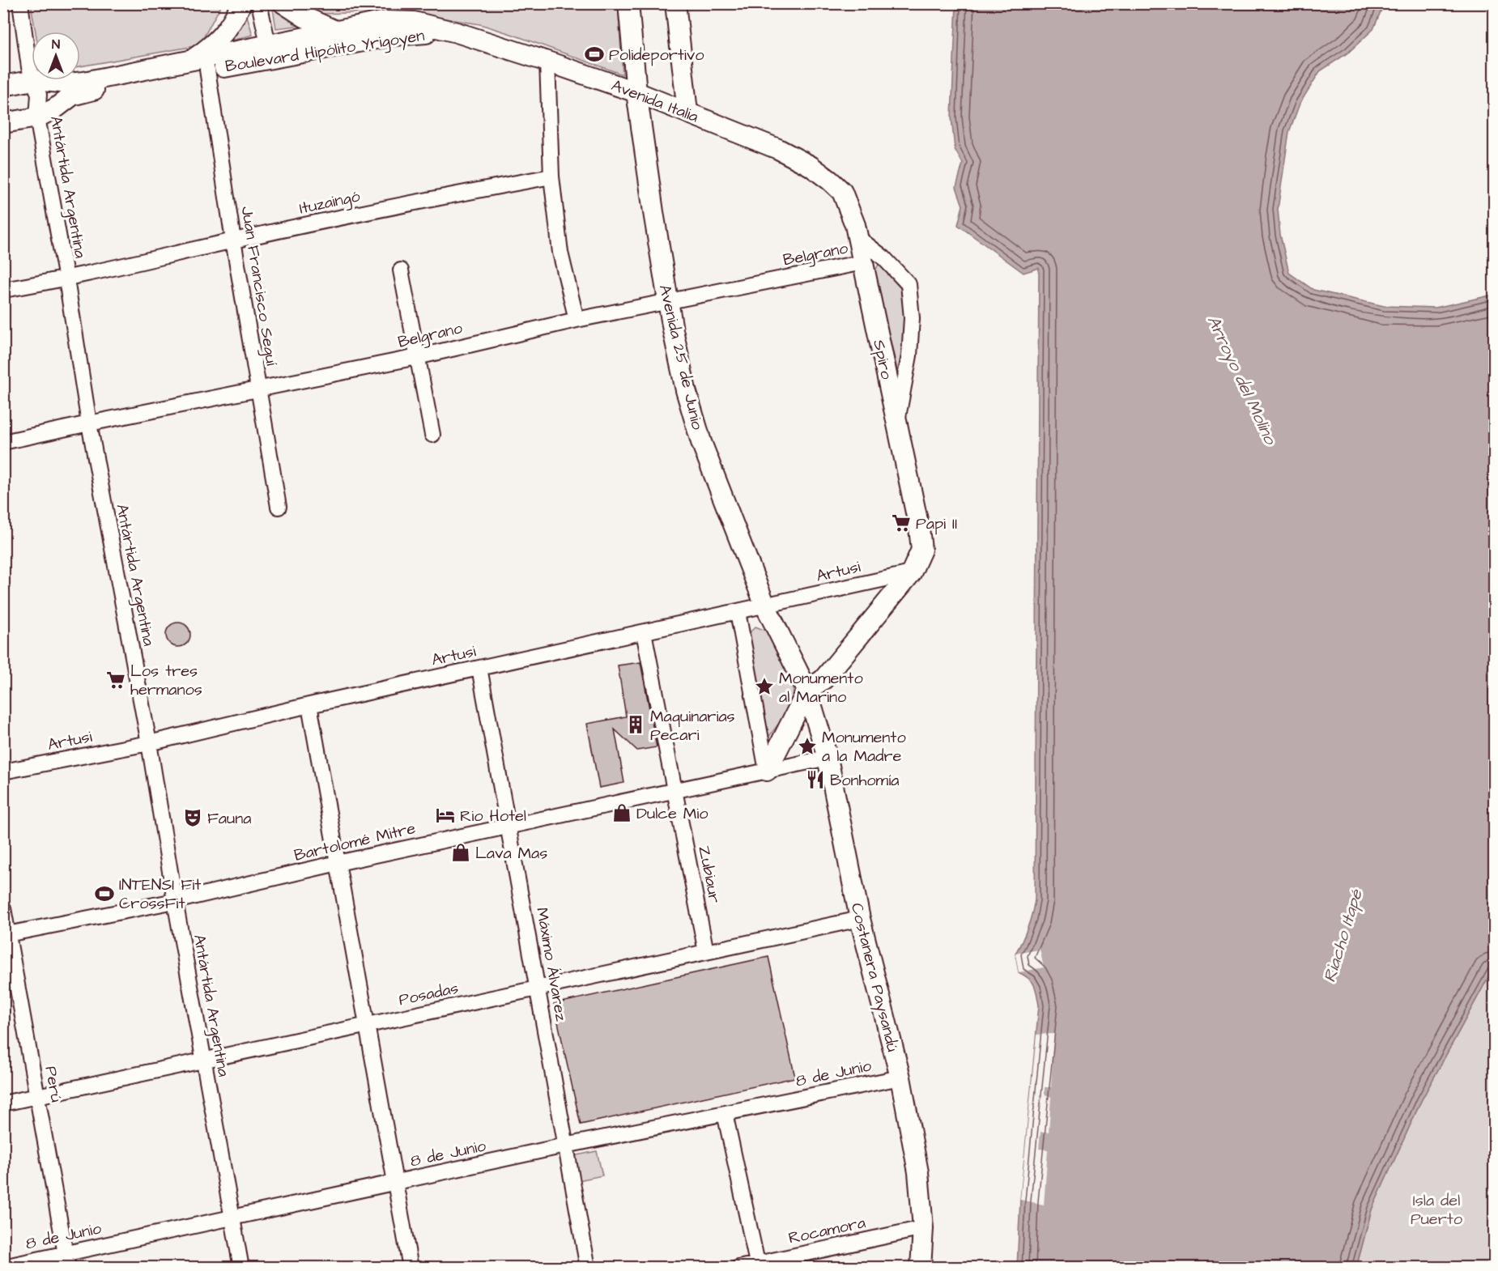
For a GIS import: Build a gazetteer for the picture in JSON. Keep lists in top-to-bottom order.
{
  "streets": {
    "main road": [
      "Boulevard Hipólito Yrigoyen",
      "Avenida Italia",
      "Avenida 25 de Junio",
      "Spiro",
      "Costanera Paysandú"
    ],
    "street": [
      "Antártida Argentina",
      "Ituzaingó",
      "Belgrano",
      "Juan Francisco Seguí",
      "Artusi",
      "Bartolomé Mitre",
      "Zubiaur",
      "Máximo Álvarez",
      "Posadas",
      "8 de Junio",
      "Perú",
      "Rocamora"
    ]
  },
  "crossings": [
    ["Boulevard Hipólito Yrigoyen", "Avenida Italia"],
    ["Boulevard Hipólito Yrigoyen", "Antártida Argentina"],
    ["Boulevard Hipólito Yrigoyen", "Juan Francisco Seguí"],
    ["Avenida Italia", "Avenida 25 de Junio"],
    ["Avenida Italia", "Spiro"],
    ["Antártida Argentina", "Ituzaingó"],
    ["Antártida Argentina", "Belgrano"],
    ["Antártida Argentina", "Artusi"],
    ["Antártida Argentina", "Bartolomé Mitre"],
    ["Antártida Argentina", "Posadas"],
    ["Antártida Argentina", "8 de Junio"],
    ["Ituzaingó", "Juan Francisco Seguí"],
    ["Belgrano", "Juan Francisco Seguí"],
    ["Belgrano", "Avenida 25 de Junio"],
    ["Belgrano", "Spiro"],
    ["Avenida 25 de Junio", "Artusi"],
    ["Avenida 25 de Junio", "Costanera Paysandú"],
    ["Spiro", "Artusi"],
    ["Artusi", "Zubiaur"],
    ["Artusi", "Máximo Álvarez"],
    ["Bartolomé Mitre", "Zubiaur"],
    ["Bartolomé Mitre", "Máximo Álvarez"],
    ["Bartolomé Mitre", "Costanera Paysandú"],
    ["Bartolomé Mitre", "Perú"],
    ["Zubiaur", "Posadas"],
    ["Máximo Álvarez", "Posadas"],
    ["Máximo Álvarez", "8 de Junio"],
    ["Costanera Paysandú", "Posadas"],
    ["Costanera Paysandú", "8 de Junio"],
    ["Costanera Paysandú", "Rocamora"],
    ["Posadas", "Perú"],
    ["8 de Junio", "Perú"]
  ],
  "water": ["Arroyo del Molino", "Riacho Itapé"],
  "parks": ["Isla del Puerto"],
  "places": {
    "sports": ["Polideportivo", "INTENSI Fit CrossFit"],
    "supermarket": ["Papi II", "Los tres hermanos"],
    "place": ["Monumento al Marino", "Monumento a la Madre"],
    "building": ["Maquinarias Pecari"],
    "restaurant": ["Bonhomía"],
    "shop": ["Dulce Mio", "Lava Mas"],
    "hotel": ["Rio Hotel"],
    "theatre": ["Fauna"]
  },
  "north": "top"
}
